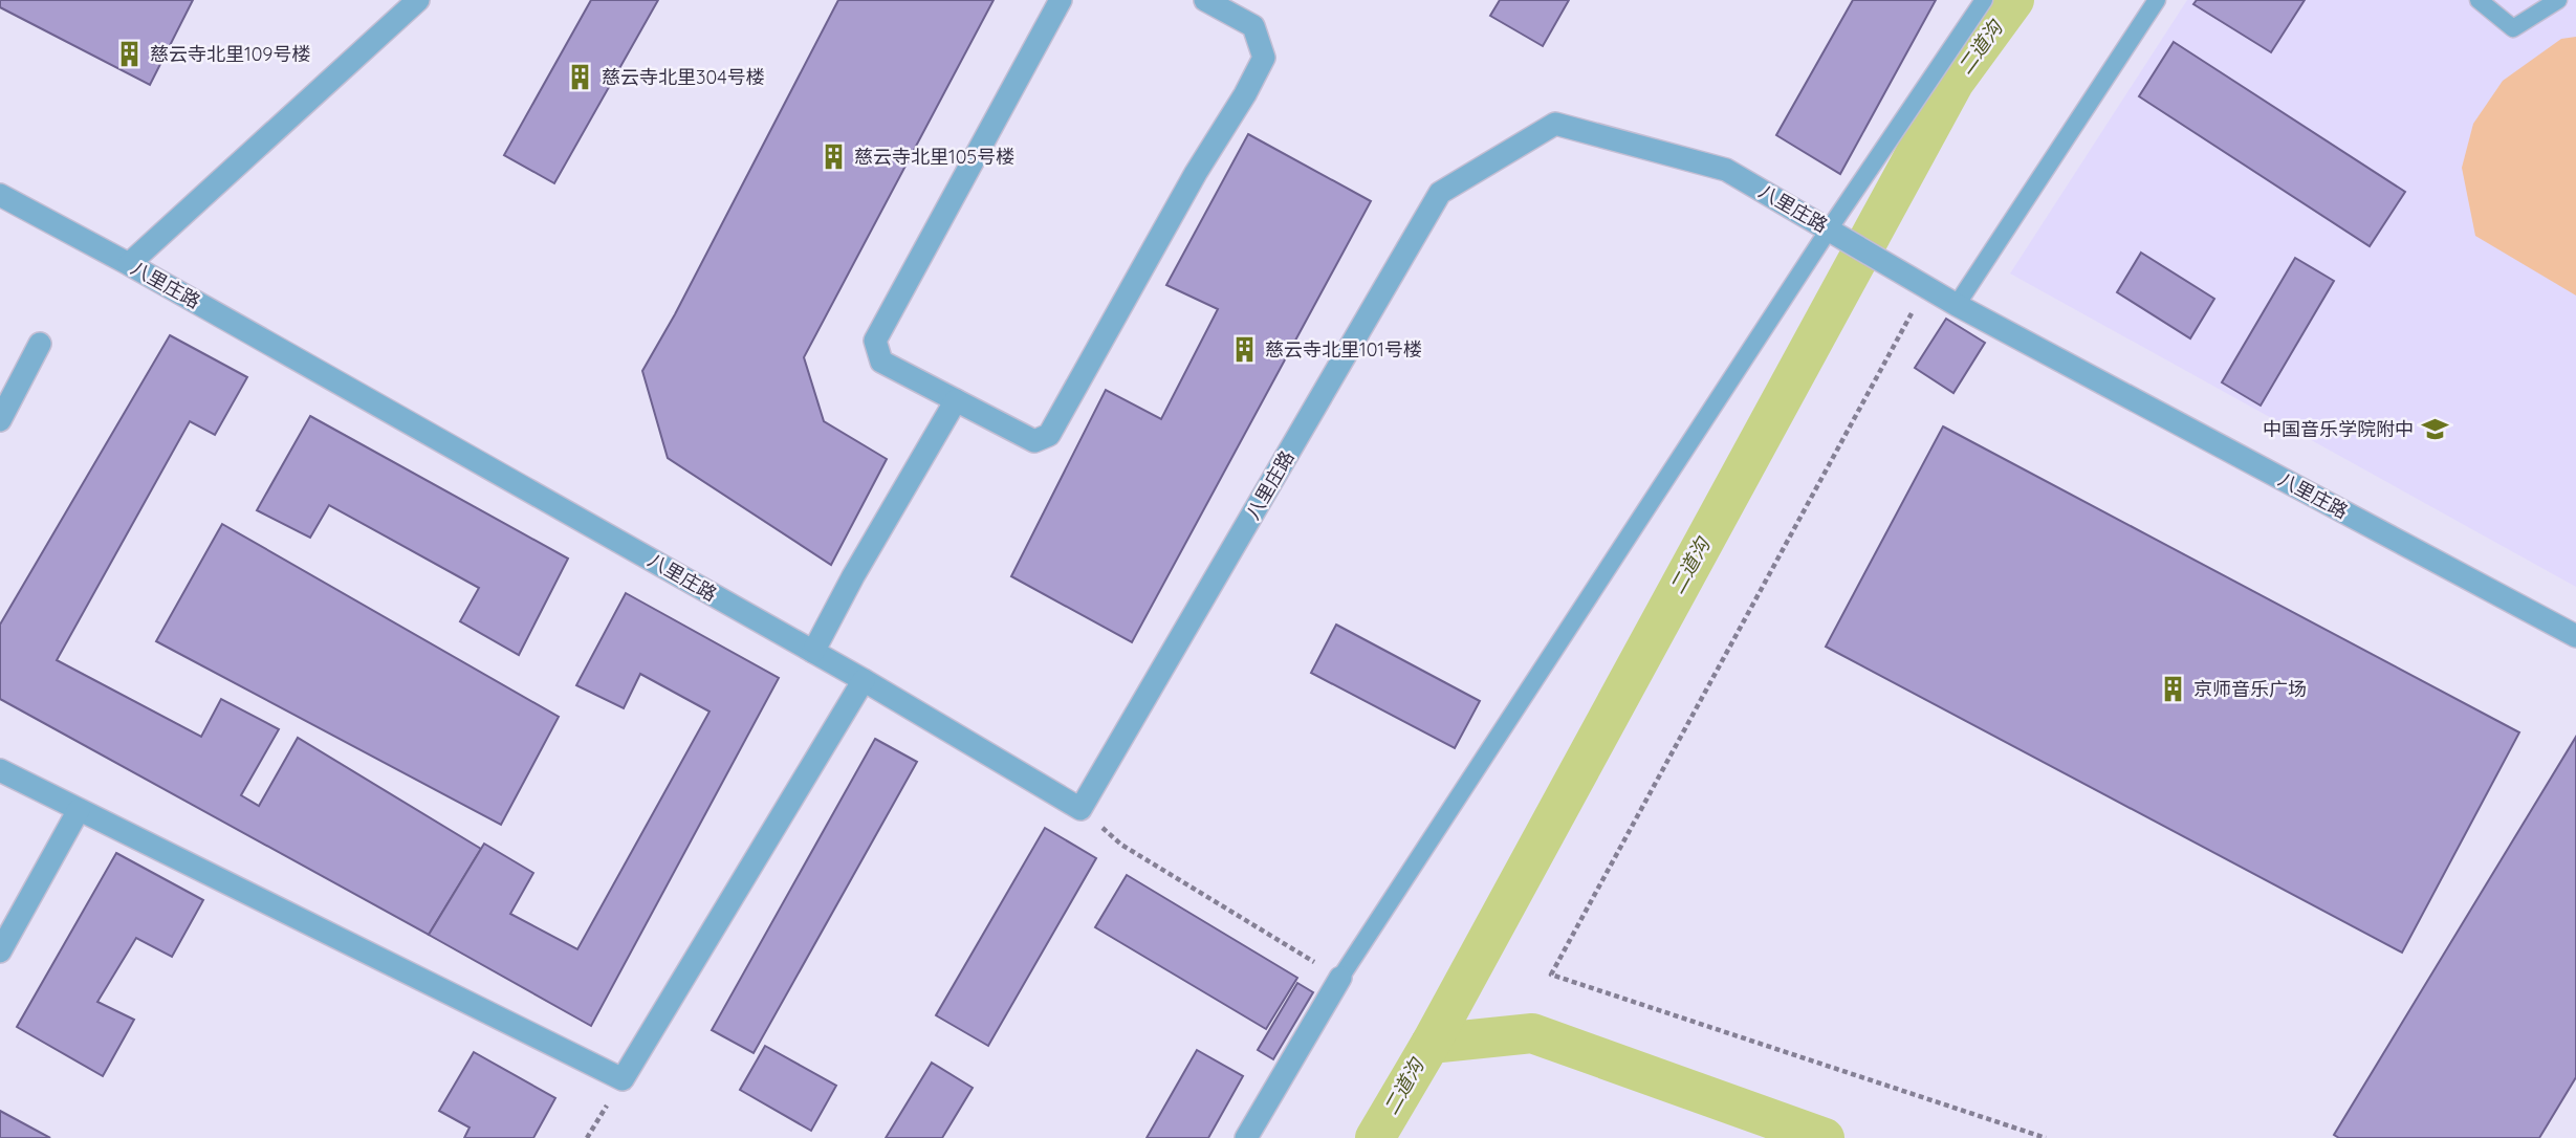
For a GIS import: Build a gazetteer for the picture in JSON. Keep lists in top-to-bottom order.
{
  "streets": {
    "street": ["八里庄路"]
  },
  "water": ["二道沟"],
  "places": {
    "building": [
      "慈云寺北里109号楼",
      "慈云寺北里304号楼",
      "慈云寺北里105号楼",
      "慈云寺北里101号楼",
      "京师音乐广场"
    ],
    "school or university": ["中国音乐学院附中"]
  }
}
